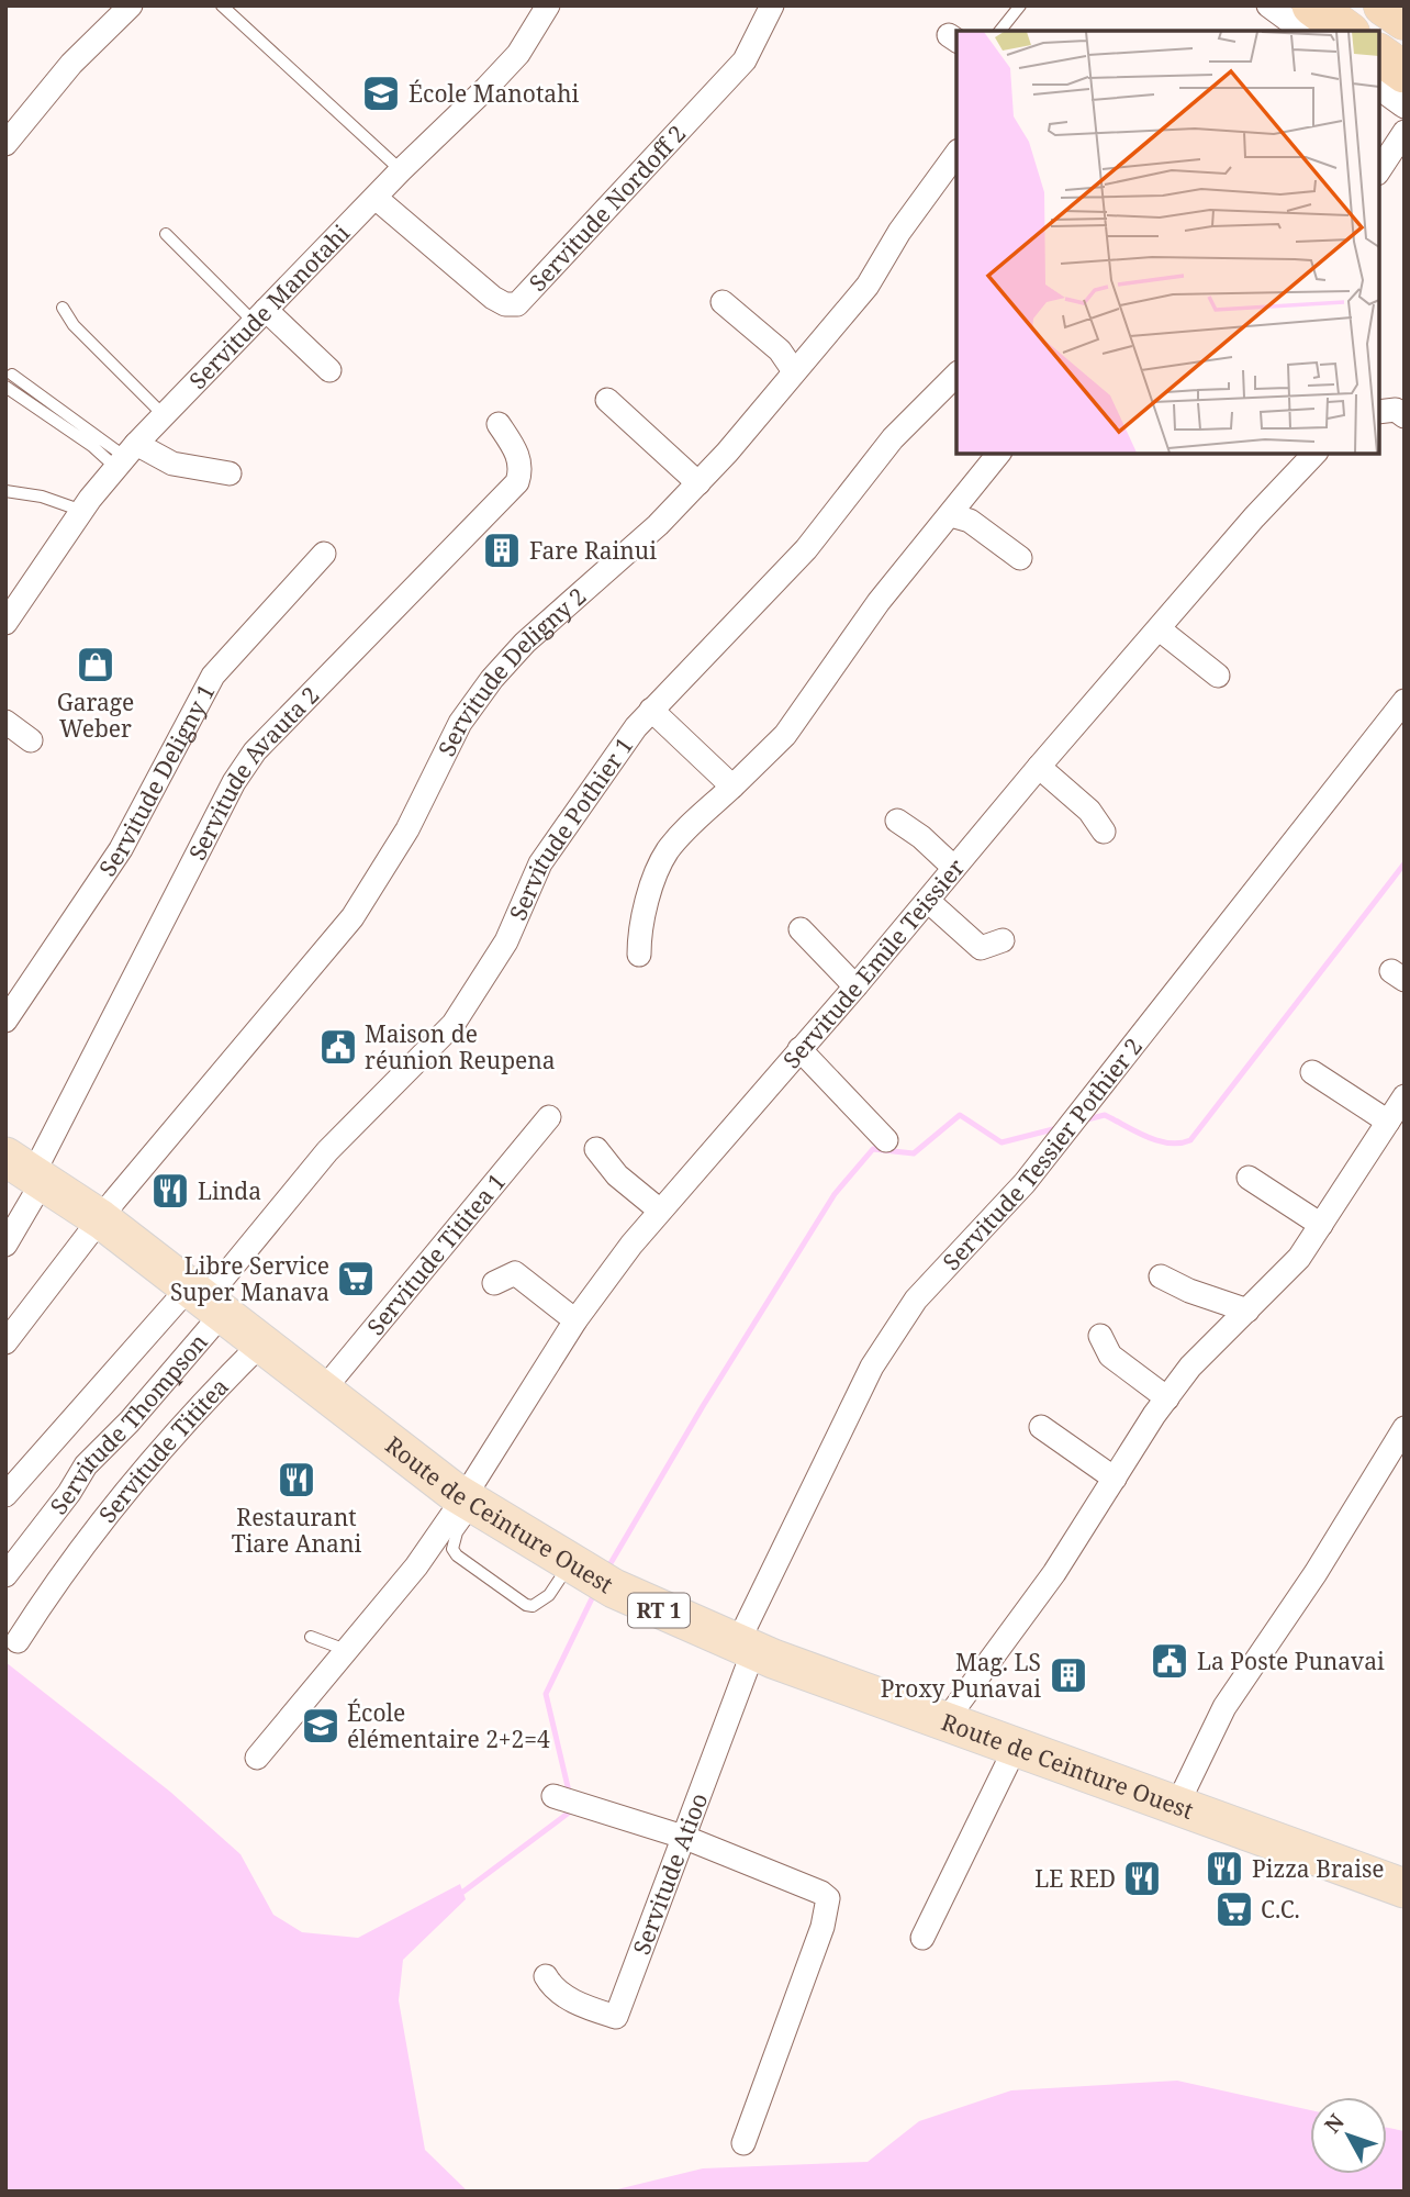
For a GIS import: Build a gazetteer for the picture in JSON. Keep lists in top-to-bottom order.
{
  "streets": {
    "main road": ["Route de Ceinture Ouest", "RT 1"],
    "street": [
      "Servitude Nordoff 2",
      "Servitude Manotahi",
      "Servitude Deligny 2",
      "Servitude Avauta 2",
      "Servitude Deligny 1",
      "Servitude Pothier 1",
      "Servitude Emile Teissier",
      "Servitude Tessier Pothier 2",
      "Servitude Tititea 1",
      "Servitude Thompson",
      "Servitude Tititea",
      "Servitude Atioo"
    ]
  },
  "crossings": [
    ["Servitude Nordoff 2", "Servitude Manotahi"],
    ["Servitude Deligny 2", "Route de Ceinture Ouest"],
    ["Servitude Avauta 2", "Route de Ceinture Ouest"],
    ["Servitude Pothier 1", "Servitude Thompson"],
    ["Servitude Pothier 1", "Route de Ceinture Ouest"],
    ["Servitude Emile Teissier", "Route de Ceinture Ouest"],
    ["Servitude Tessier Pothier 2", "Route de Ceinture Ouest"],
    ["Servitude Tessier Pothier 2", "Servitude Atioo"],
    ["Servitude Tititea 1", "Route de Ceinture Ouest"],
    ["Servitude Thompson", "Route de Ceinture Ouest"],
    ["Servitude Tititea", "Route de Ceinture Ouest"],
    ["Route de Ceinture Ouest", "Servitude Atioo"]
  ],
  "places": {
    "school or university": ["École Manotahi", "École élémentaire 2+2=4"],
    "building": ["Fare Rainui", "Mag. LS Proxy Punavai"],
    "shop": ["Garage Weber"],
    "public building": ["Maison de réunion Reupena", "La Poste Punavai"],
    "restaurant": [
      "Linda",
      "Restaurant Tiare Anani",
      "Pizza Braise",
      "LE RED"
    ],
    "supermarket": ["Libre Service Super Manava", "C.C."]
  },
  "north": "top left"
}
